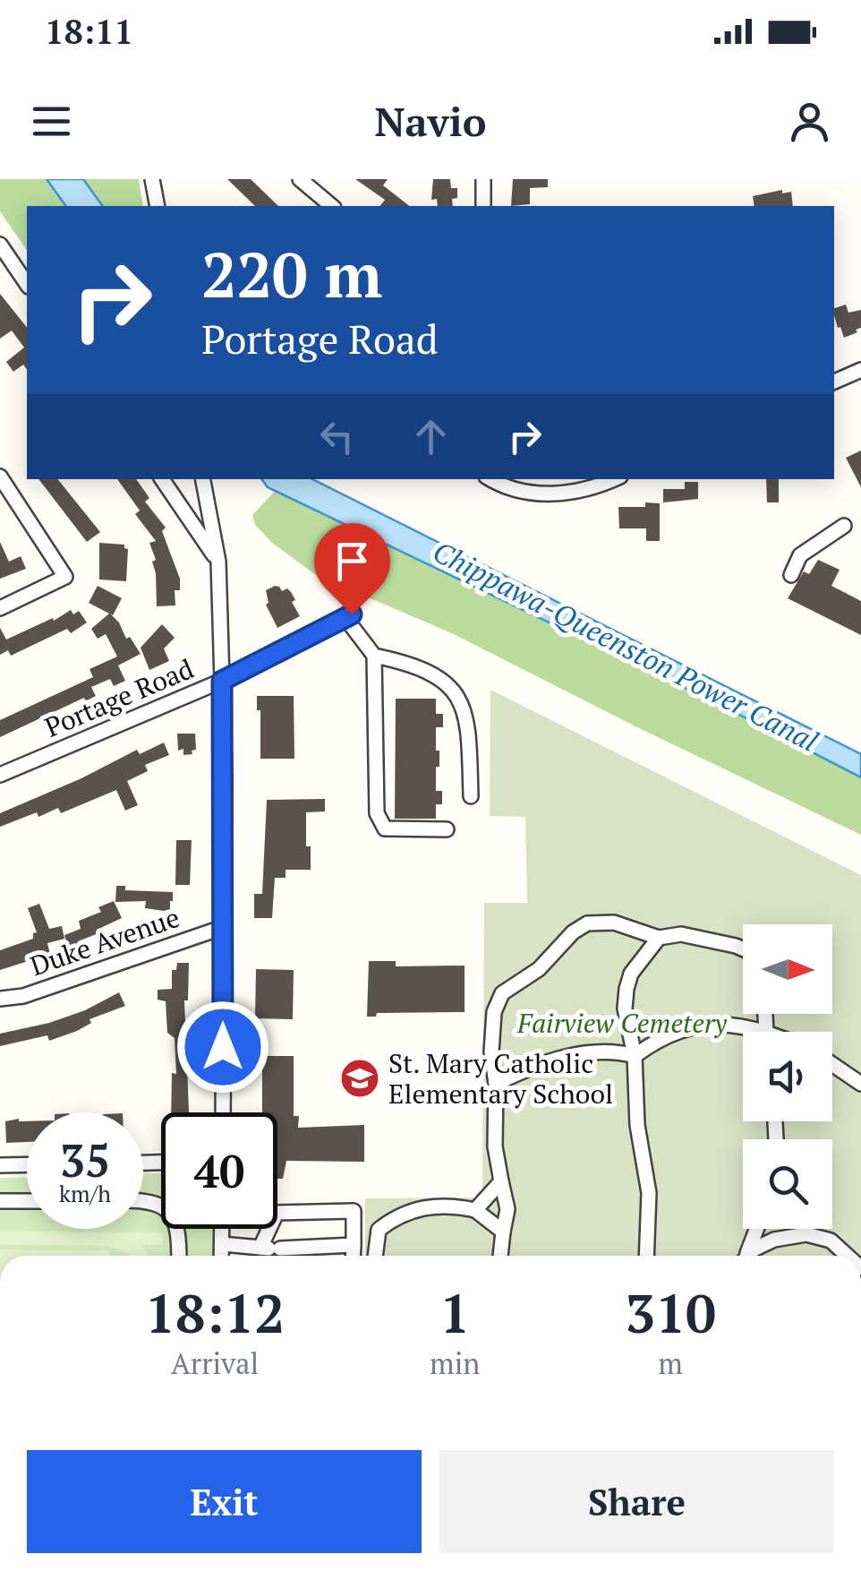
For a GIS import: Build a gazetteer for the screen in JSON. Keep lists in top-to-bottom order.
{
  "streets": {
    "street": ["Portage Road", "Duke Avenue"]
  },
  "water": ["Chippawa-Queenston Power Canal"],
  "parks": ["Fairview Cemetery"],
  "places": {
    "school or university": ["St. Mary Catholic Elementary School"]
  },
  "north": "right",
  "page": {
    "status": "18:11",
    "header": "Navio",
    "turn": ["220 m", "Portage Road"],
    "speed": "35 km/h",
    "limit": "40",
    "eta": [
      "18:12",
      "Arrival",
      "1",
      "min",
      "310",
      "m"
    ],
    "buttons": ["Exit", "Share"]
  }
}
